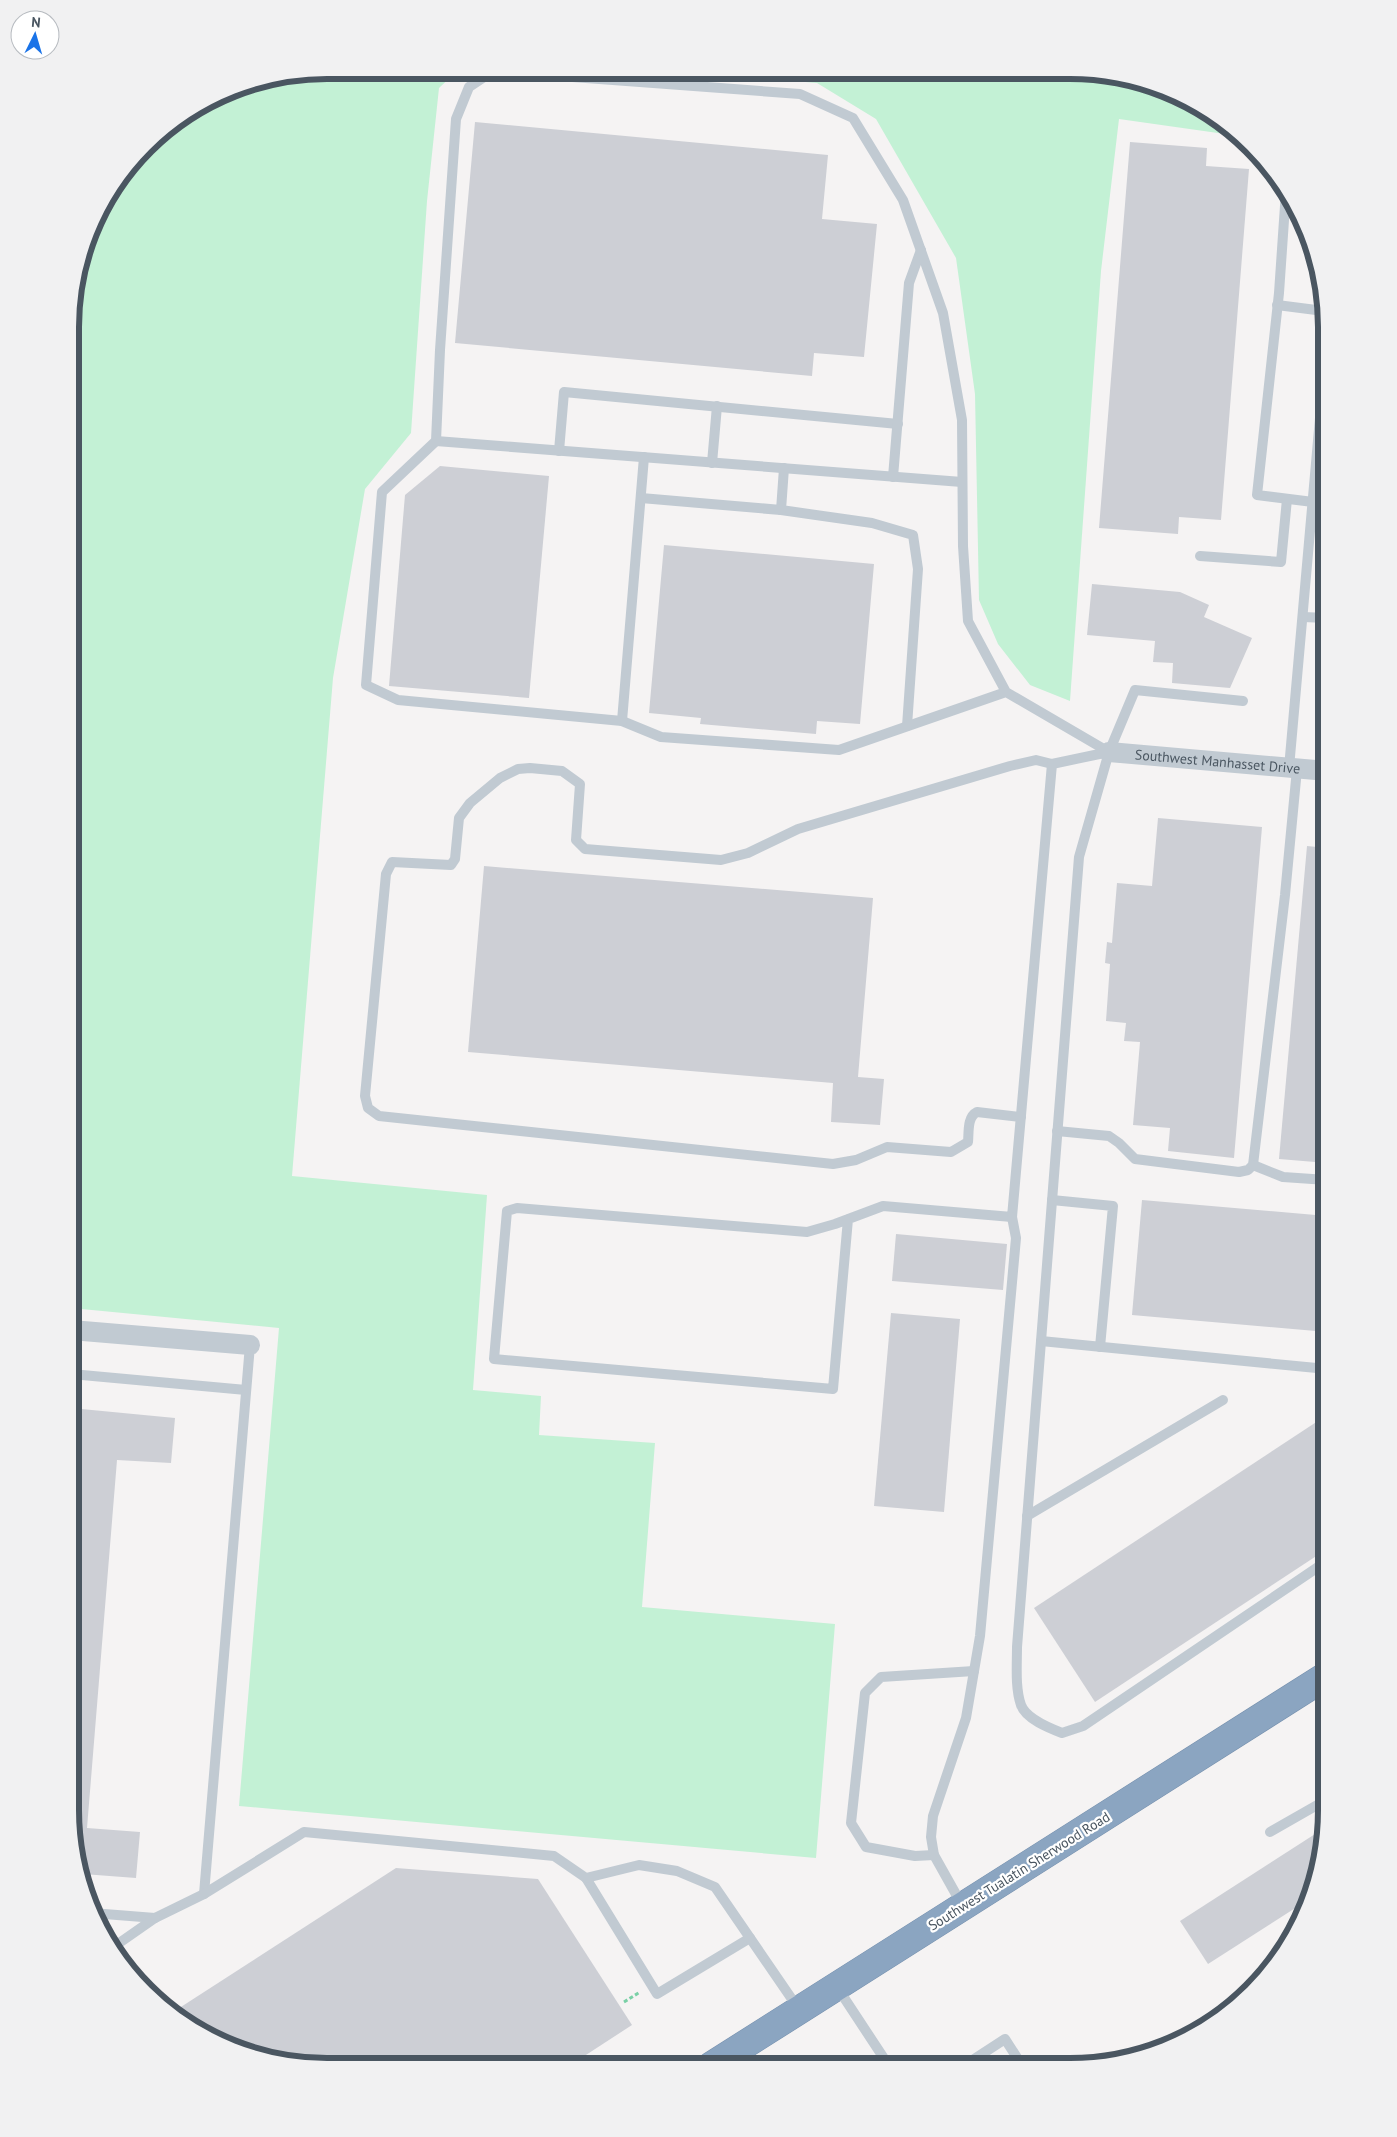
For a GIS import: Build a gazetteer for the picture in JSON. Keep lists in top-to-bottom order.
{
  "streets": {
    "highway": ["Southwest Tualatin Sherwood Road"],
    "street": ["Southwest Manhasset Drive"]
  },
  "north": "top"
}
